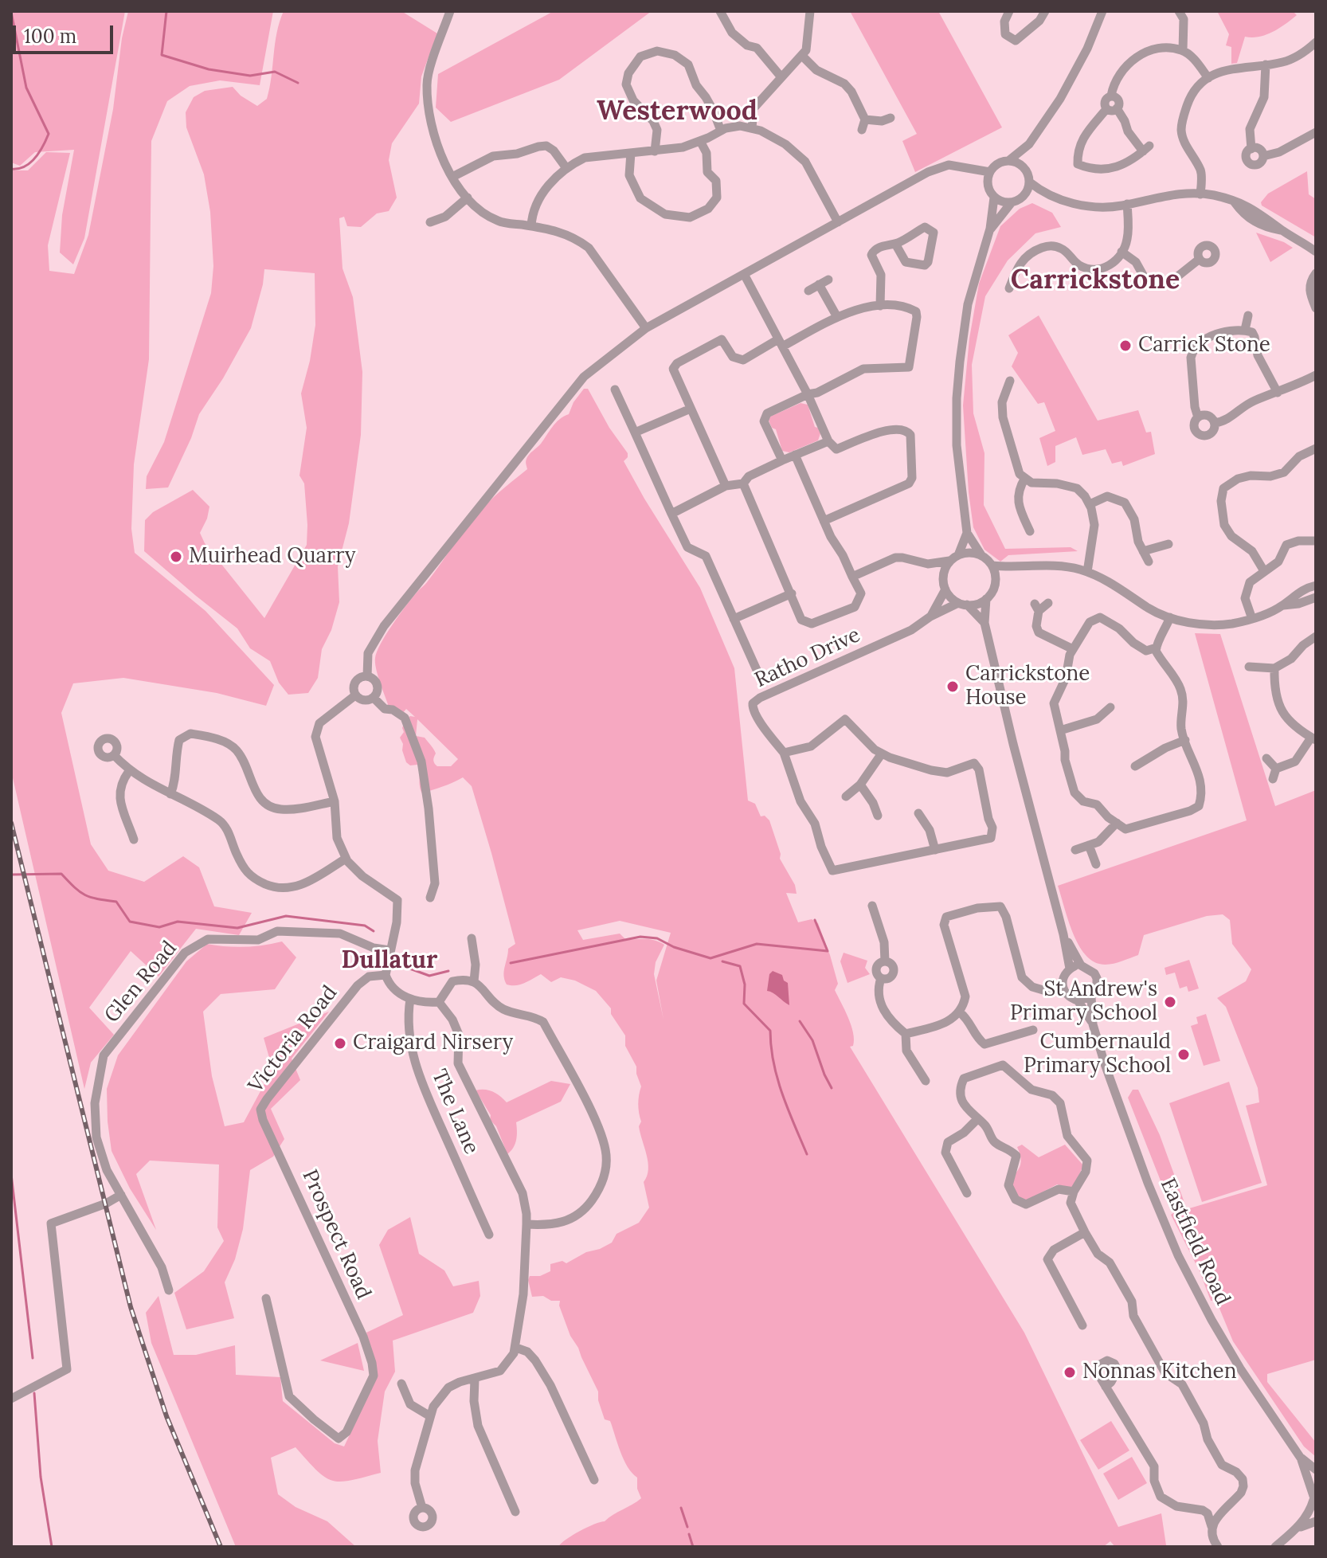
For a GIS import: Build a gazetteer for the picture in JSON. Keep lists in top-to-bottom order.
{
  "streets": {
    "street": [
      "Ratho Drive",
      "Glen Road",
      "Victoria Road",
      "The Lane",
      "Prospect Road",
      "Eastfield Road"
    ]
  },
  "crossings": [
    ["Ratho Drive", "Eastfield Road"],
    ["Victoria Road", "Prospect Road"]
  ],
  "districts": ["Westerwood", "Carrickstone", "Dullatur"],
  "places": [
    "Carrick Stone",
    "Muirhead Quarry",
    "Carrickstone House",
    "St Andrew's Primary School",
    "Craigard Nirsery",
    "Cumbernauld Primary School",
    "Nonnas Kitchen"
  ],
  "scale_bar": "100 m"
}
